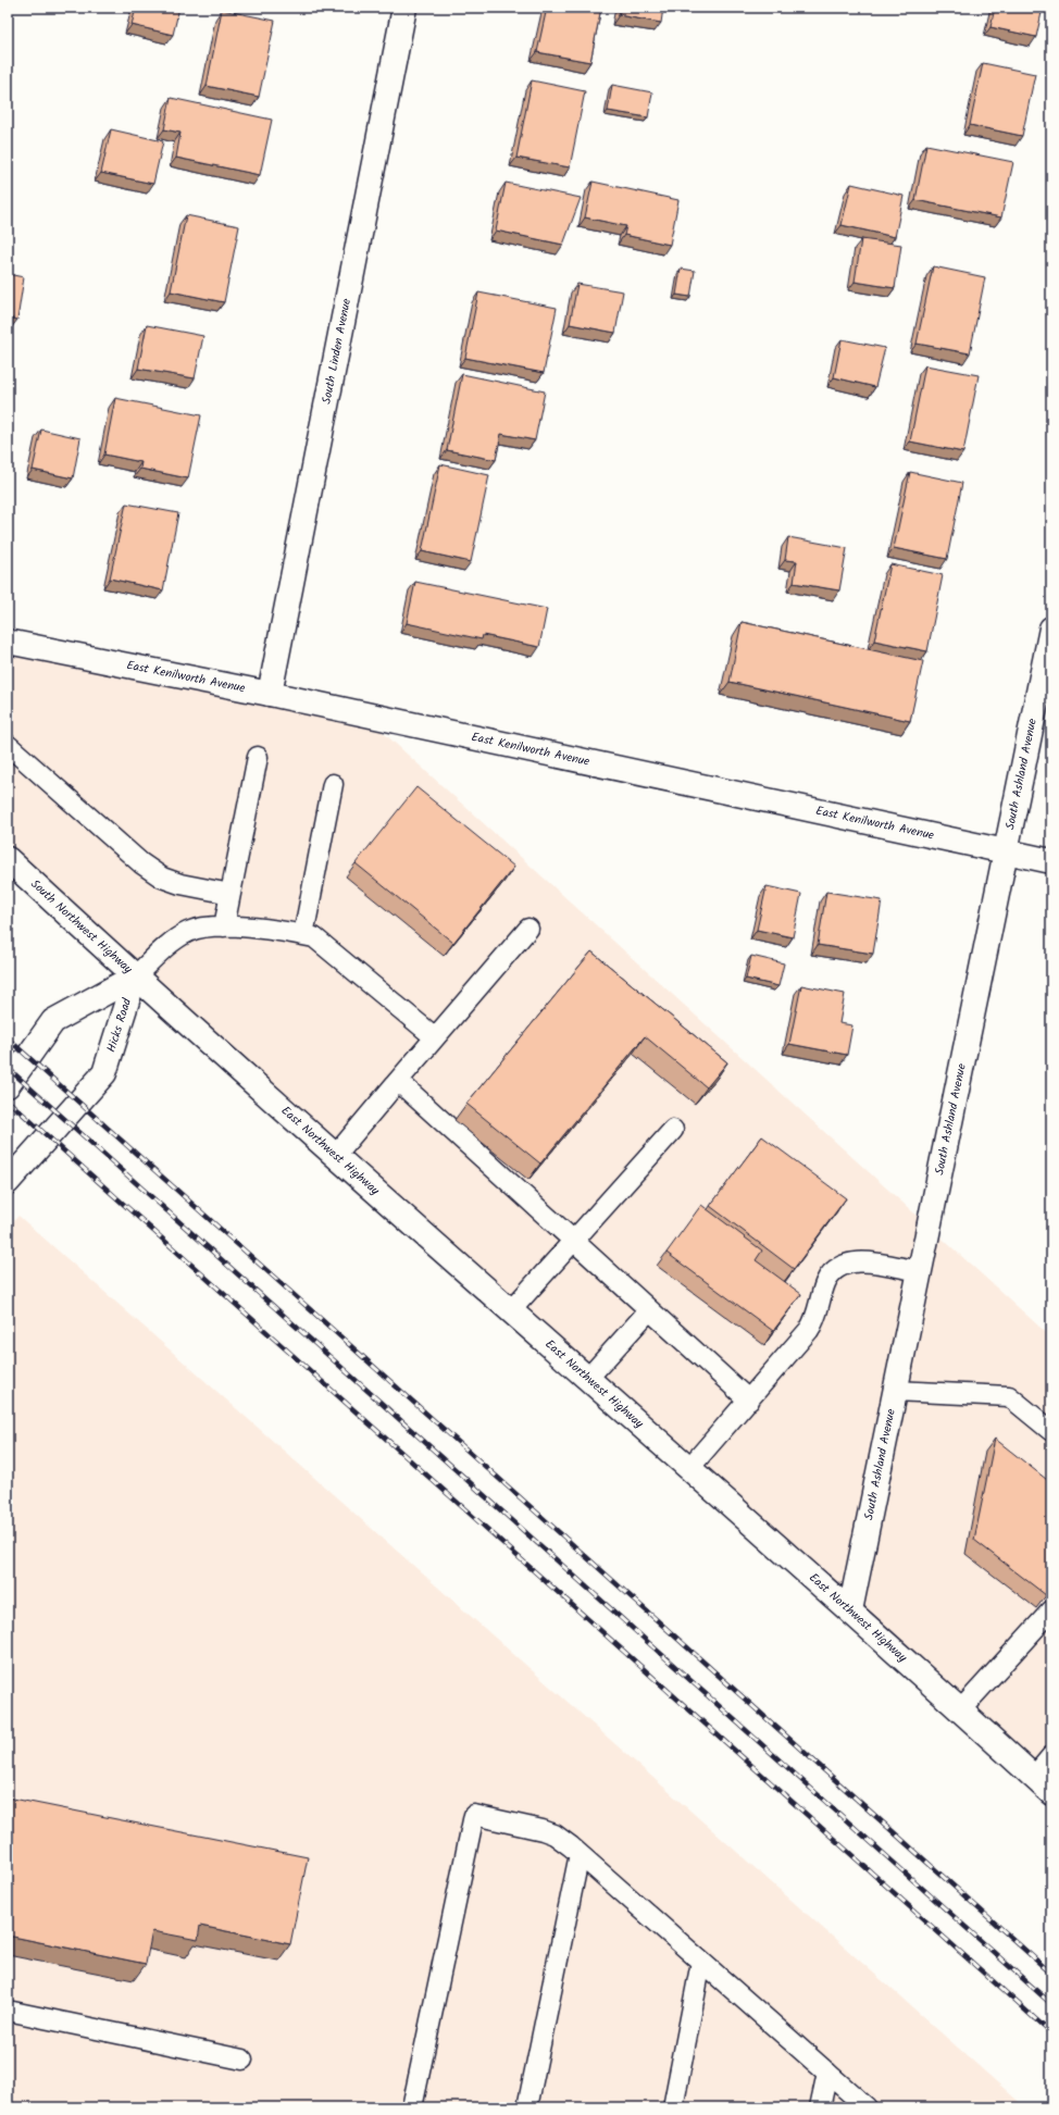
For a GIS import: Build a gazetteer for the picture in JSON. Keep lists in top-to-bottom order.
{
  "streets": {
    "street": [
      "South Linden Avenue",
      "East Kenilworth Avenue",
      "South Ashland Avenue",
      "South Northwest Highway",
      "Hicks Road",
      "East Northwest Highway"
    ]
  },
  "crossings": [
    ["South Linden Avenue", "East Kenilworth Avenue"],
    ["East Kenilworth Avenue", "South Ashland Avenue"],
    ["South Ashland Avenue", "East Northwest Highway"],
    ["South Northwest Highway", "Hicks Road"],
    ["South Northwest Highway", "East Northwest Highway"],
    ["Hicks Road", "East Northwest Highway"]
  ]
}
